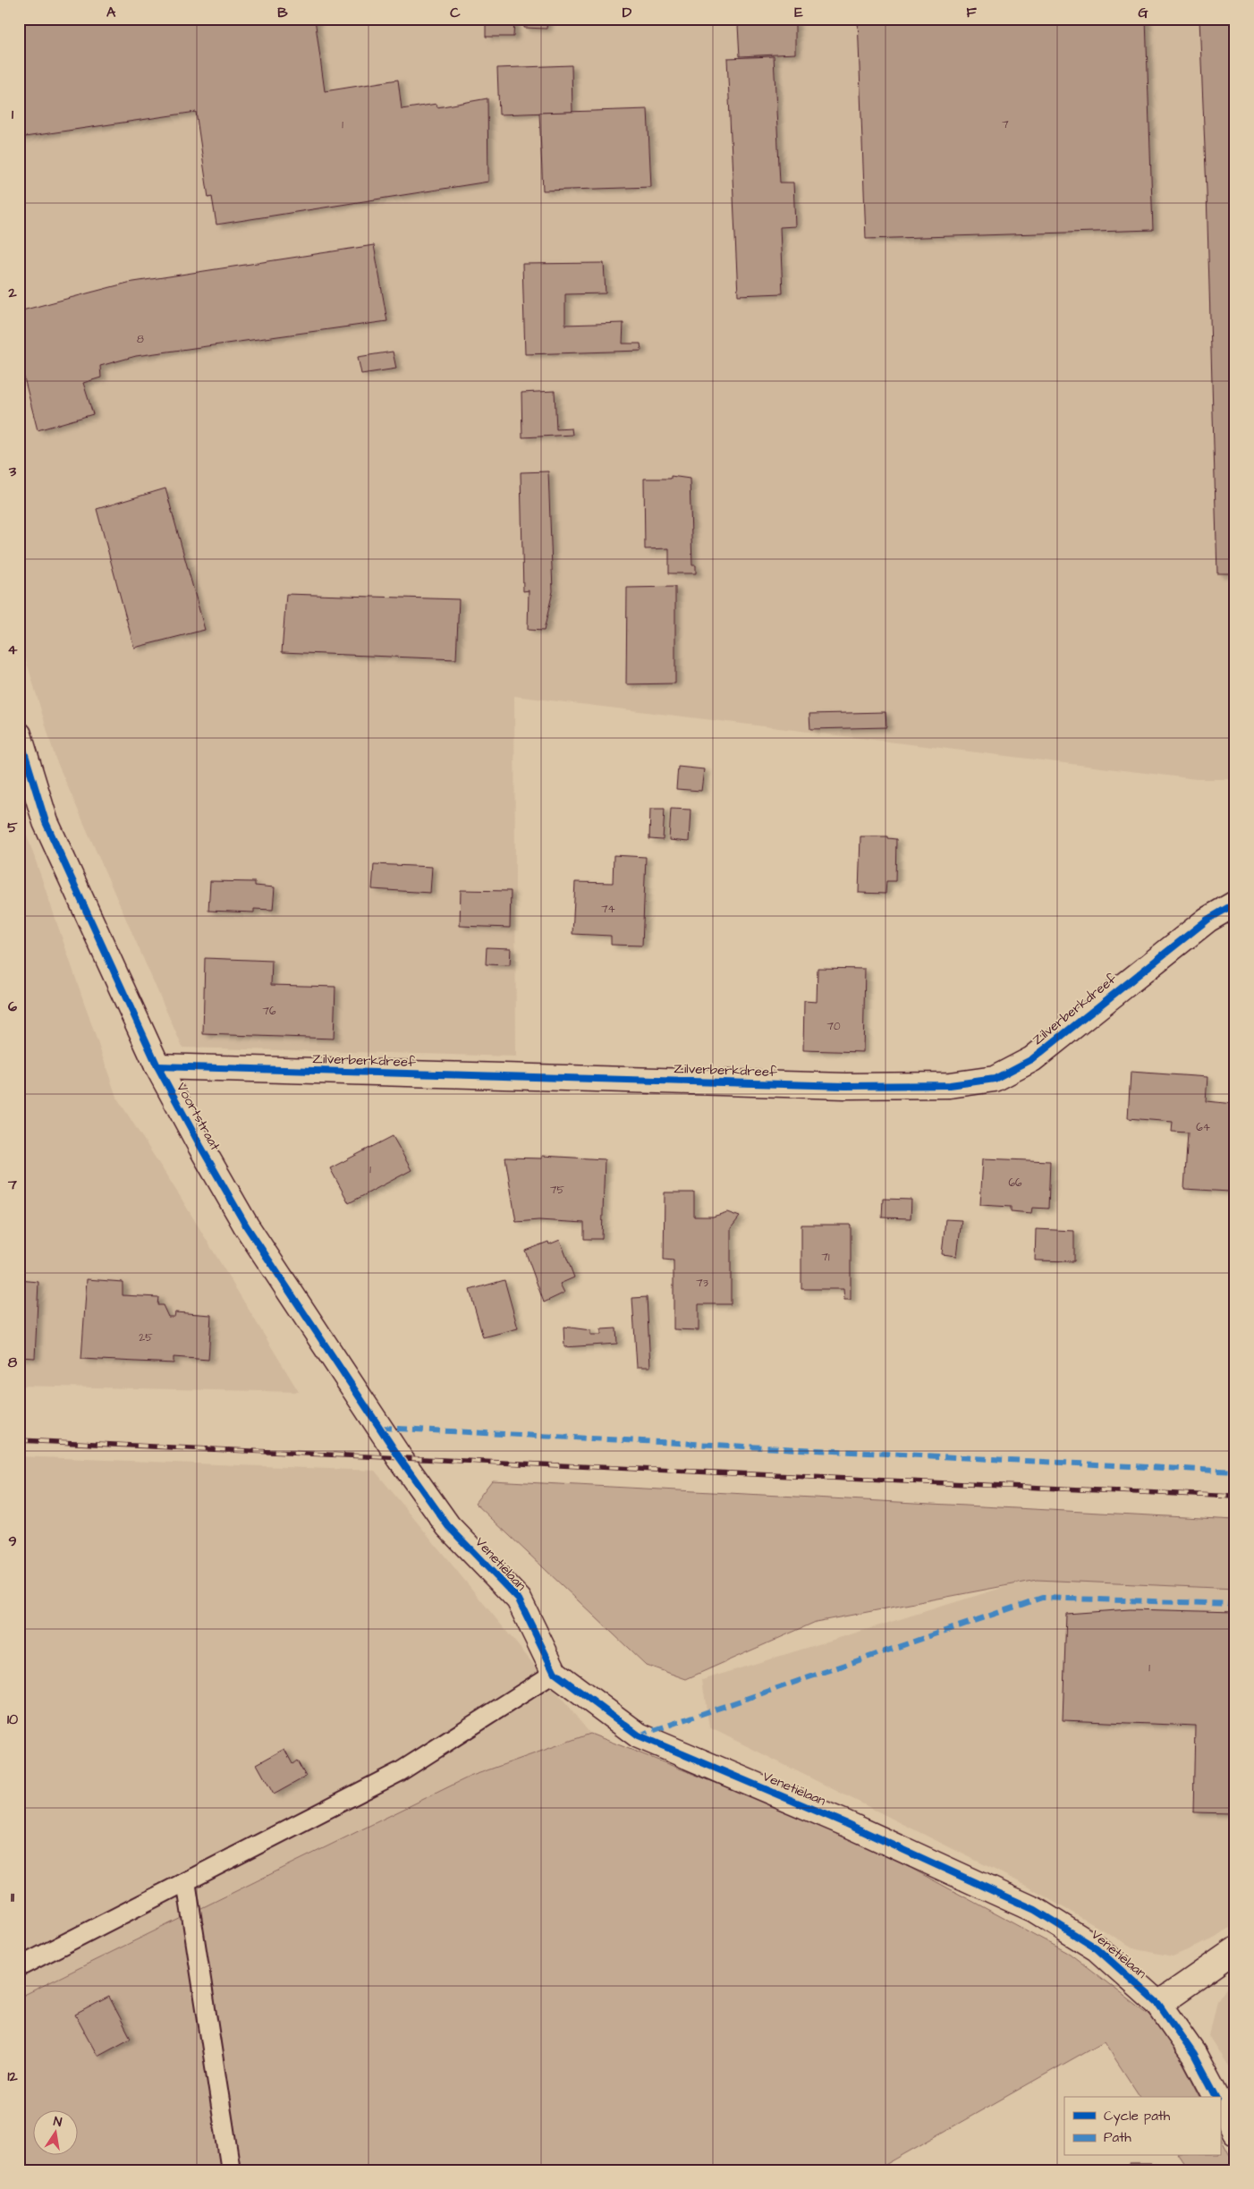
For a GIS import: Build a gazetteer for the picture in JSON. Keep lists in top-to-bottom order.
{
  "streets": {
    "street": ["Zilverberkdreef", "Voortstraat", "Venetiëlaan"]
  },
  "crossings": [
    ["Zilverberkdreef", "Voortstraat"],
    ["Voortstraat", "Venetiëlaan"]
  ],
  "house_numbers": [
    "1",
    "7",
    "8",
    "74",
    "76",
    "70",
    "64",
    "1",
    "66",
    "75",
    "71",
    "73",
    "25",
    "1"
  ],
  "legend": ["Cycle path", "Path"],
  "north": "top",
  "grid": {
    "columns": [
      "A",
      "B",
      "C",
      "D",
      "E",
      "F",
      "G"
    ],
    "rows": [
      "1",
      "2",
      "3",
      "4",
      "5",
      "6",
      "7",
      "8",
      "9",
      "10",
      "11",
      "12"
    ]
  }
}
